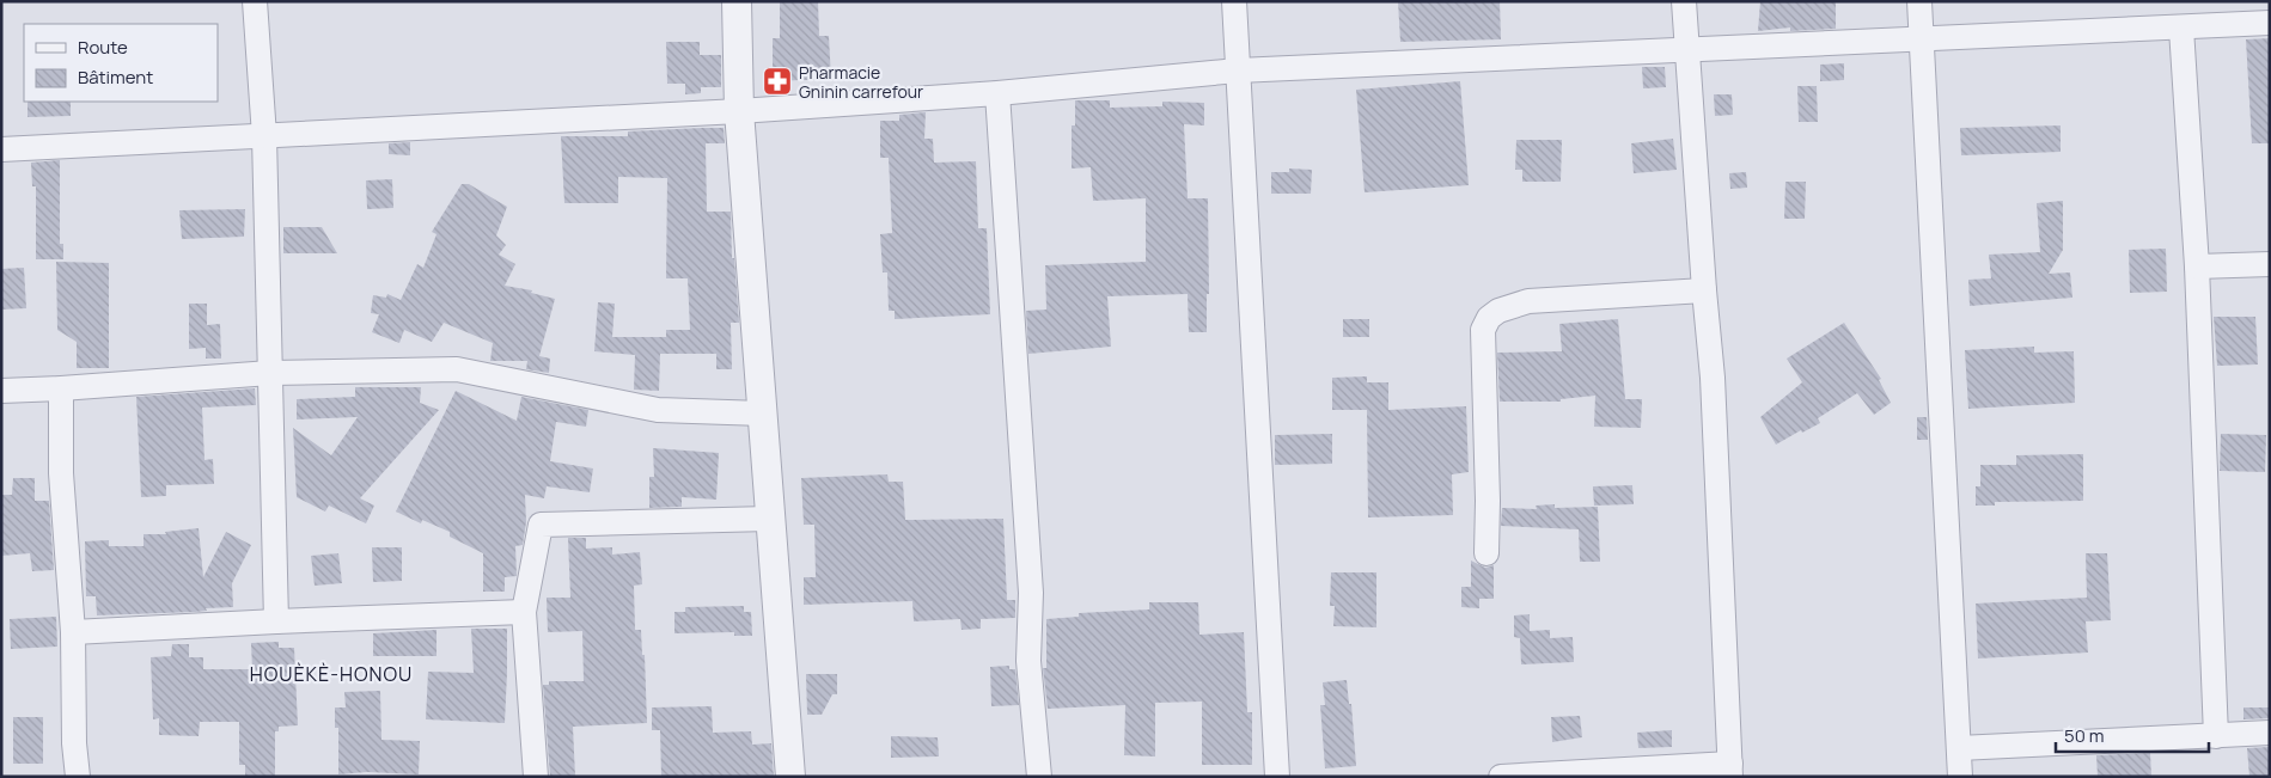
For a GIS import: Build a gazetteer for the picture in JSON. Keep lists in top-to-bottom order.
{
  "districts": ["HOUÈKÈ-HONOU"],
  "places": {
    "pharmacy": ["Pharmacie Gninin carrefour"]
  },
  "legend": ["Route", "Bâtiment"],
  "scale_bar": "50 m"
}
